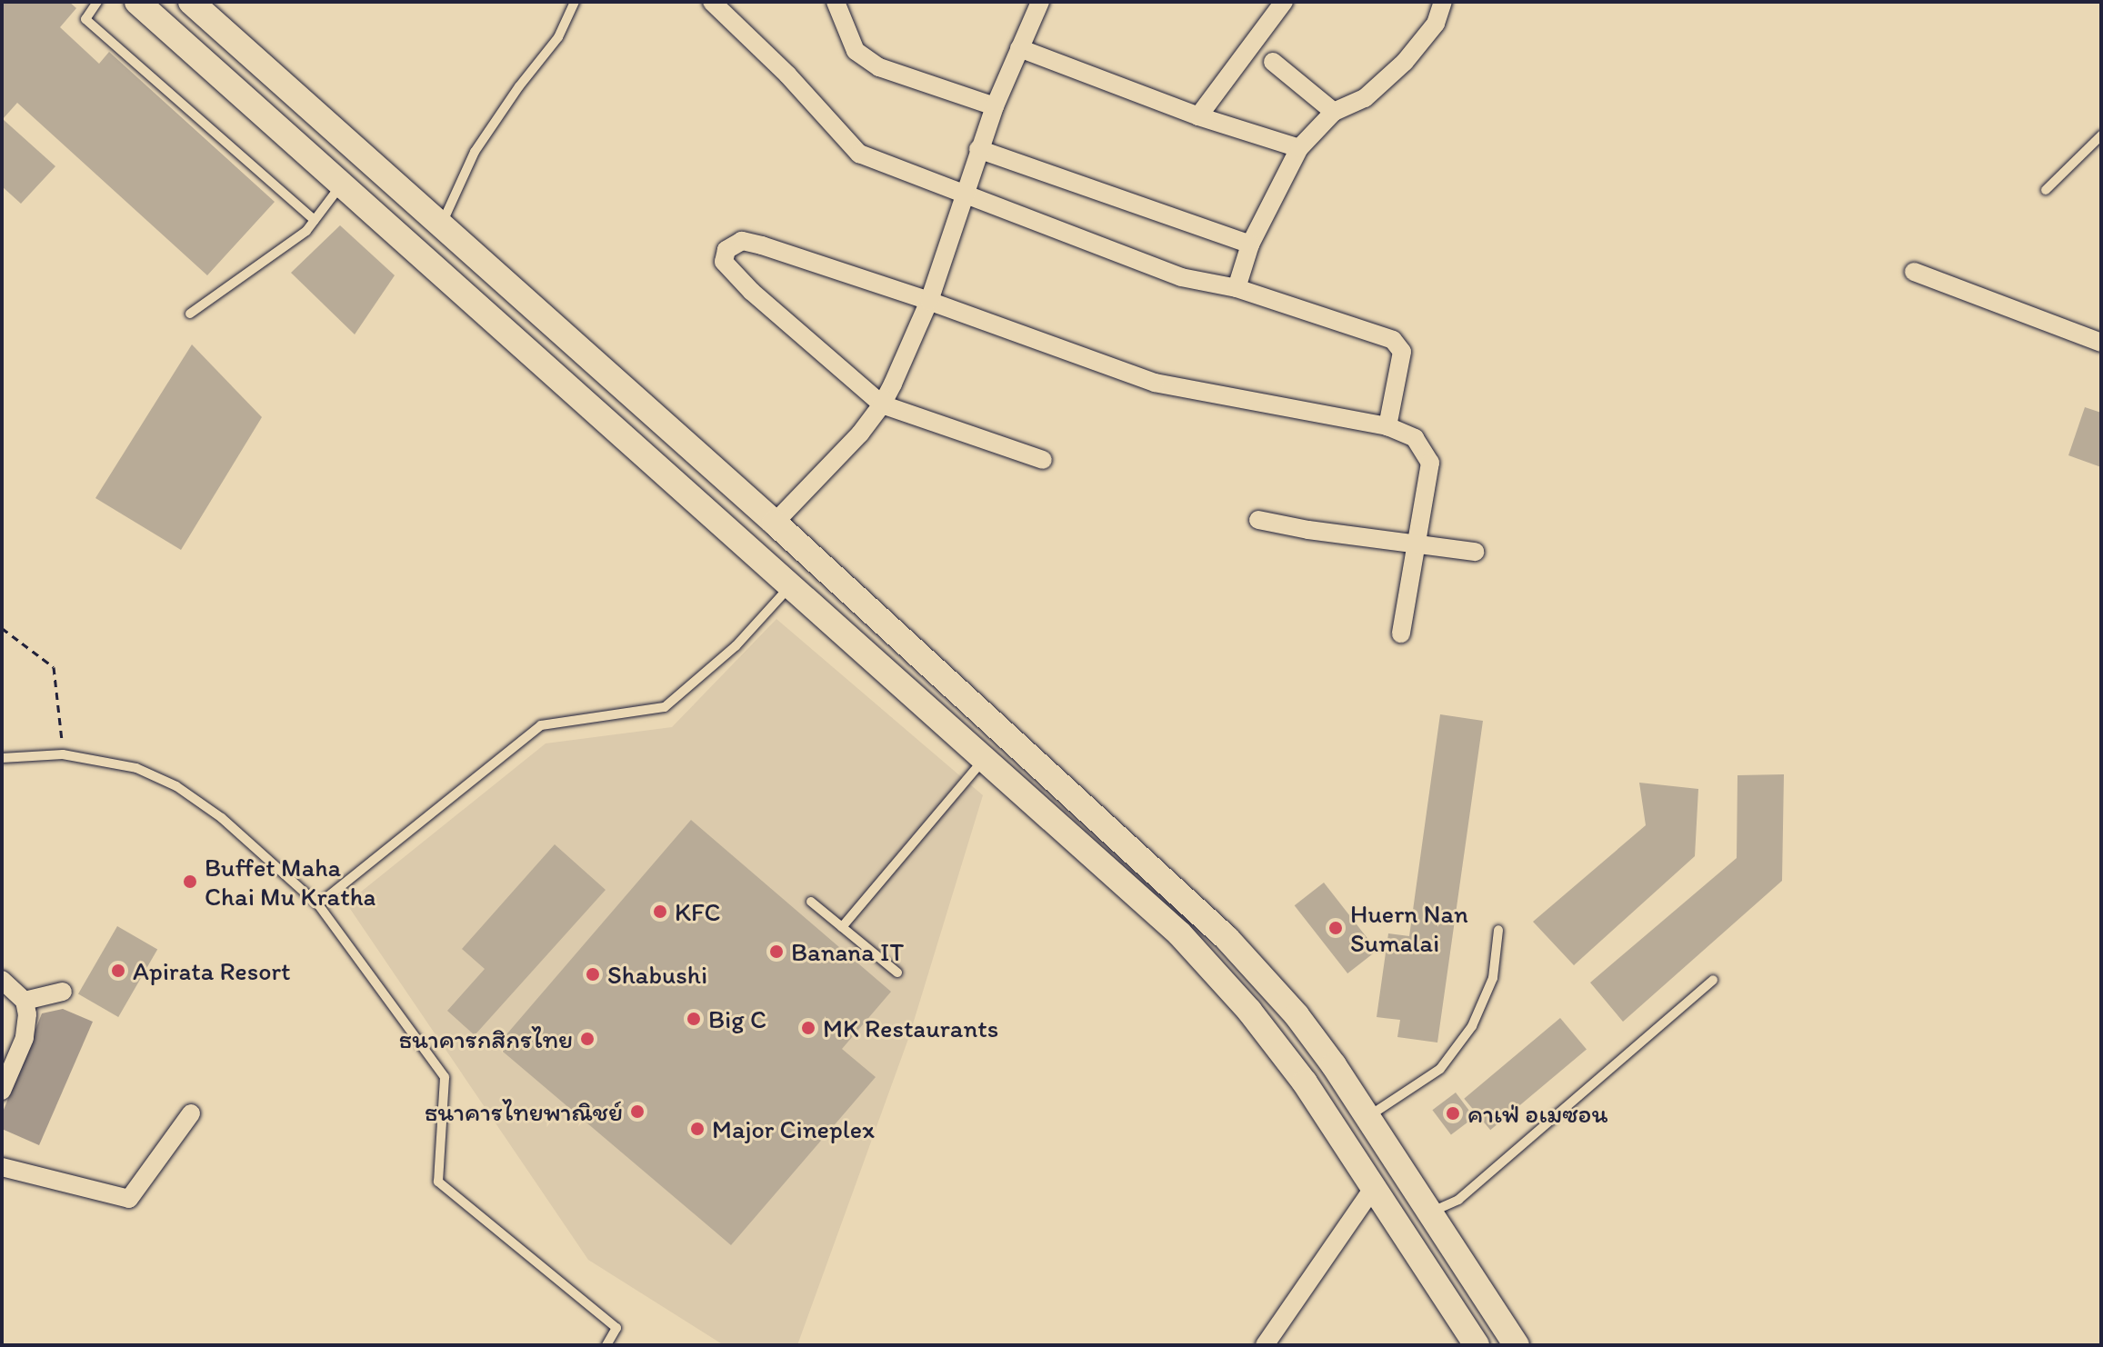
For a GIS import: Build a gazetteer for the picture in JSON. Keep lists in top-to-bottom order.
{
  "places": [
    "Buffet Maha Chai Mu Kratha",
    "KFC",
    "Huern Nan Sumalai",
    "Banana IT",
    "Apirata Resort",
    "Shabushi",
    "Big C",
    "MK Restaurants",
    "ธนาคารกสิกรไทย",
    "ธนาคารไทยพาณิชย์",
    "คาเฟ่ อเมซอน",
    "Major Cineplex"
  ]
}
